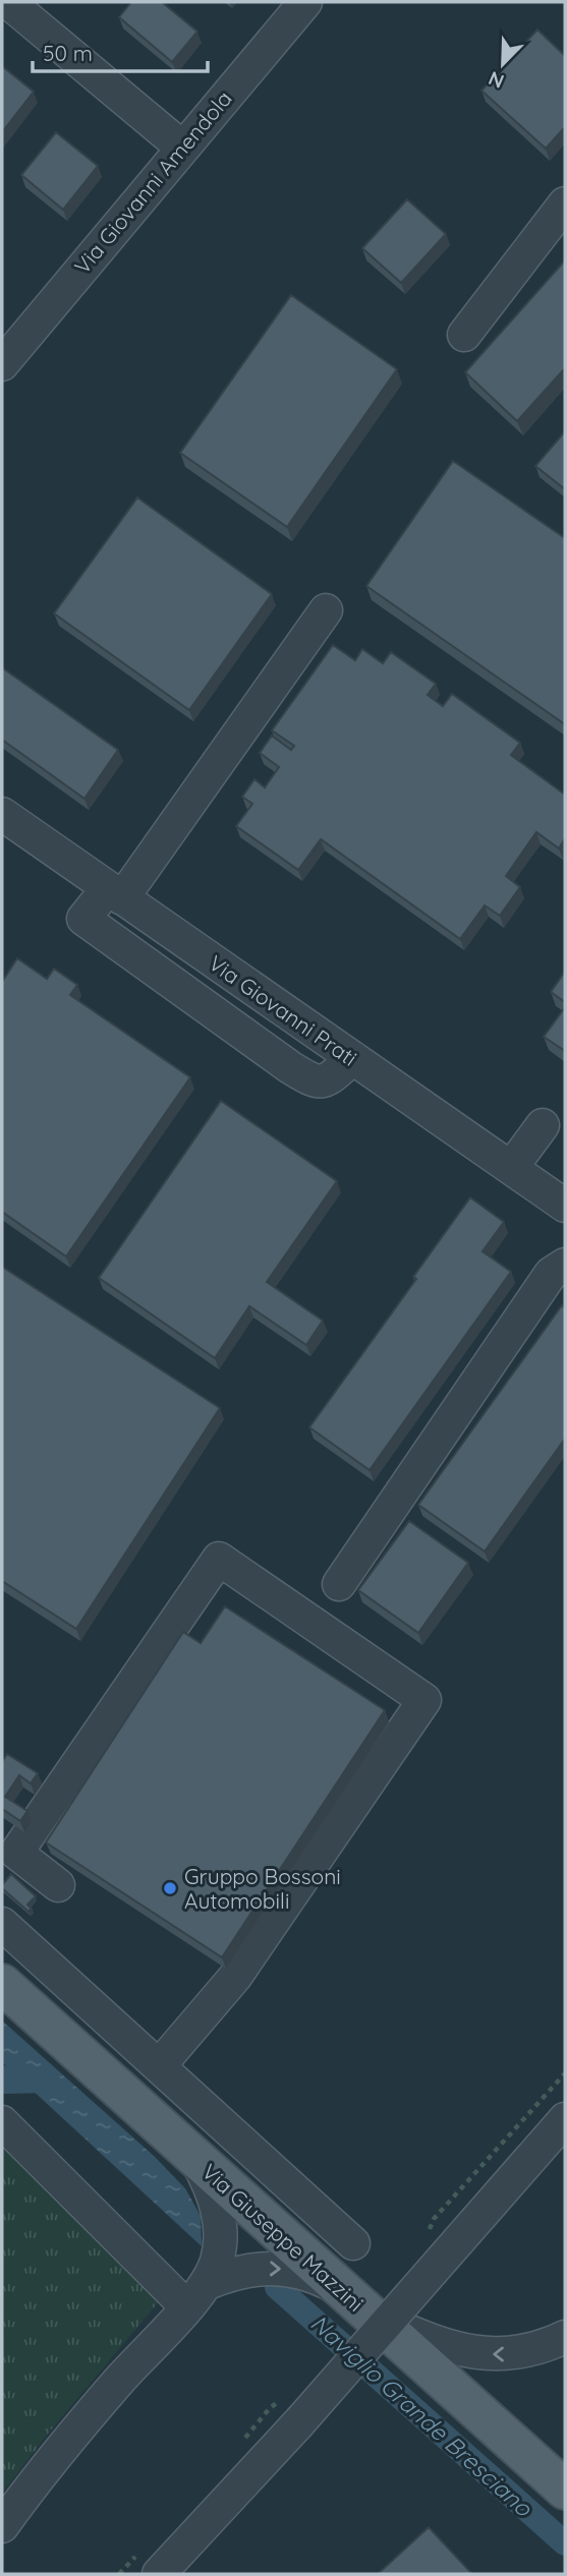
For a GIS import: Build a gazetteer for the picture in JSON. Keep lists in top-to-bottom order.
{
  "streets": {
    "main road": ["Via Giuseppe Mazzini"],
    "street": ["Via Giovanni Amendola", "Via Giovanni Prati"]
  },
  "water": ["Naviglio Grande Bresciano"],
  "places": ["Gruppo Bossoni Automobili"],
  "scale_bar": "50 m",
  "north": "bottom left"
}
